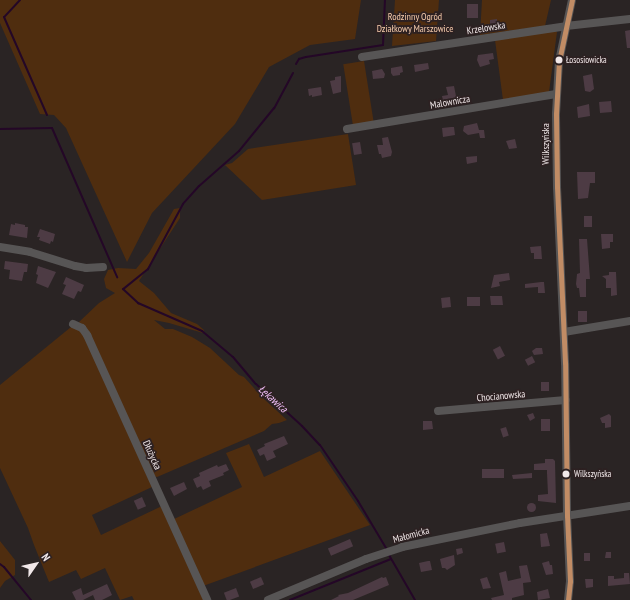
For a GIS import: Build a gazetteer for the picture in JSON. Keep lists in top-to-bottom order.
{
  "streets": {
    "street": [
      "Krzelowska",
      "Malownicza",
      "Wilkszyńska",
      "Chocianowska",
      "Dłużycka",
      "Małomicka"
    ]
  },
  "crossings": [
    ["Krzelowska", "Wilkszyńska"],
    ["Malownicza", "Wilkszyńska"],
    ["Wilkszyńska", "Chocianowska"],
    ["Wilkszyńska", "Małomicka"]
  ],
  "water": ["Łękawica"],
  "parks": ["Rodzinny Ogród Działkowy Marszowice"],
  "places": ["Łososiowicka", "Wilkszyńska"],
  "north": "top right"
}
